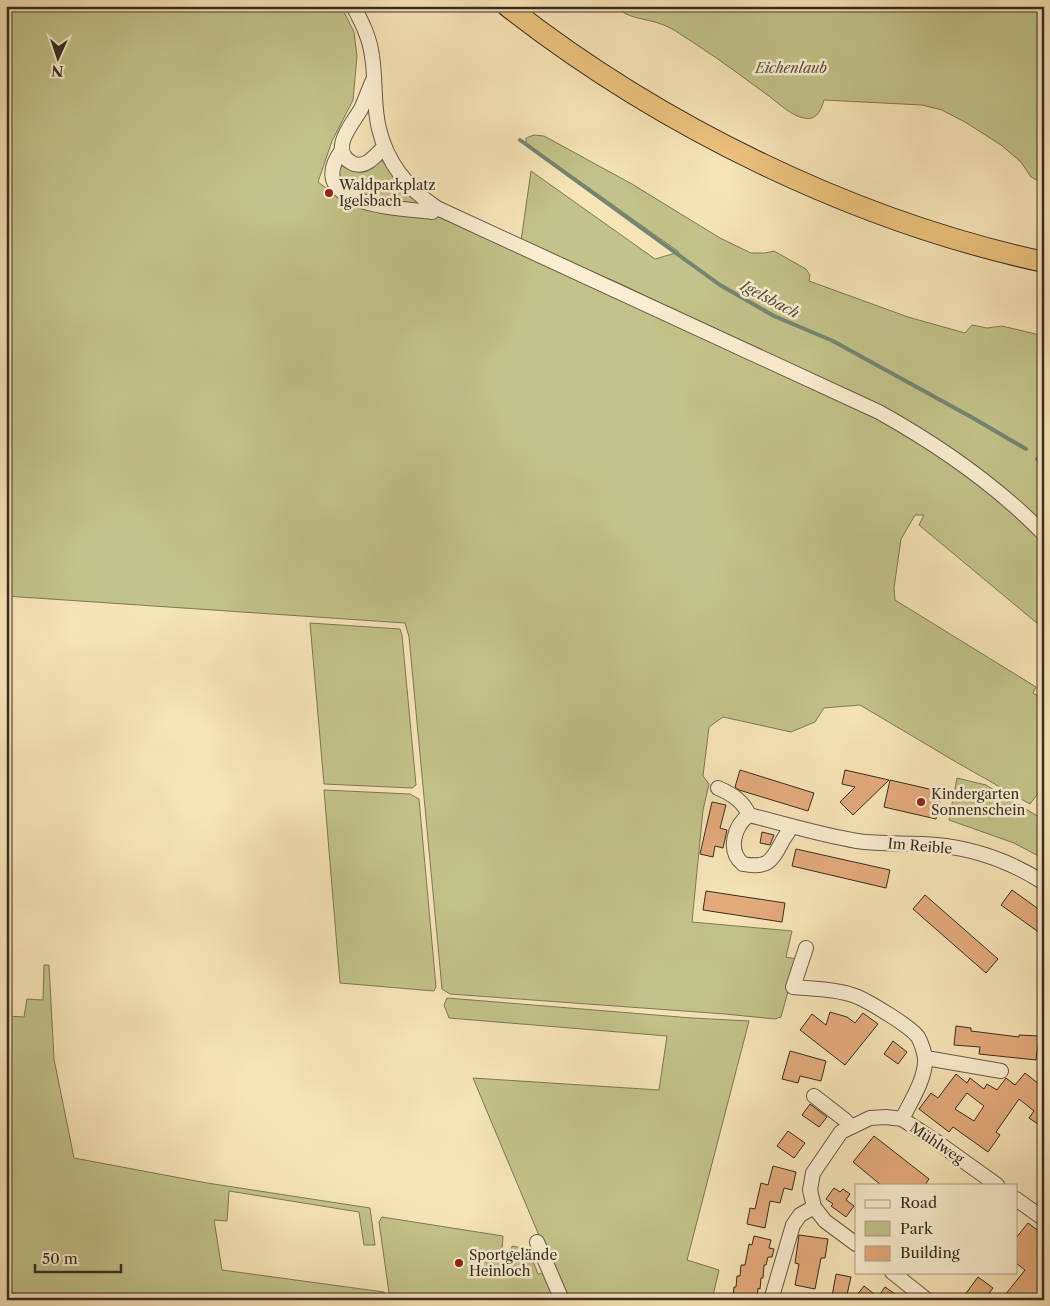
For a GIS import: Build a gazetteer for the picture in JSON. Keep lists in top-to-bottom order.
{
  "streets": {
    "street": ["Im Reible", "Mühlweg"]
  },
  "water": ["Igelsbach"],
  "parks": ["Eichenlaub"],
  "places": ["Waldparkplatz Igelsbach", "Kindergarten Sonnenschein", "Sportgelände Heinloch"],
  "legend": ["Road", "Park", "Building"],
  "scale_bar": "50 m",
  "north": "bottom"
}
